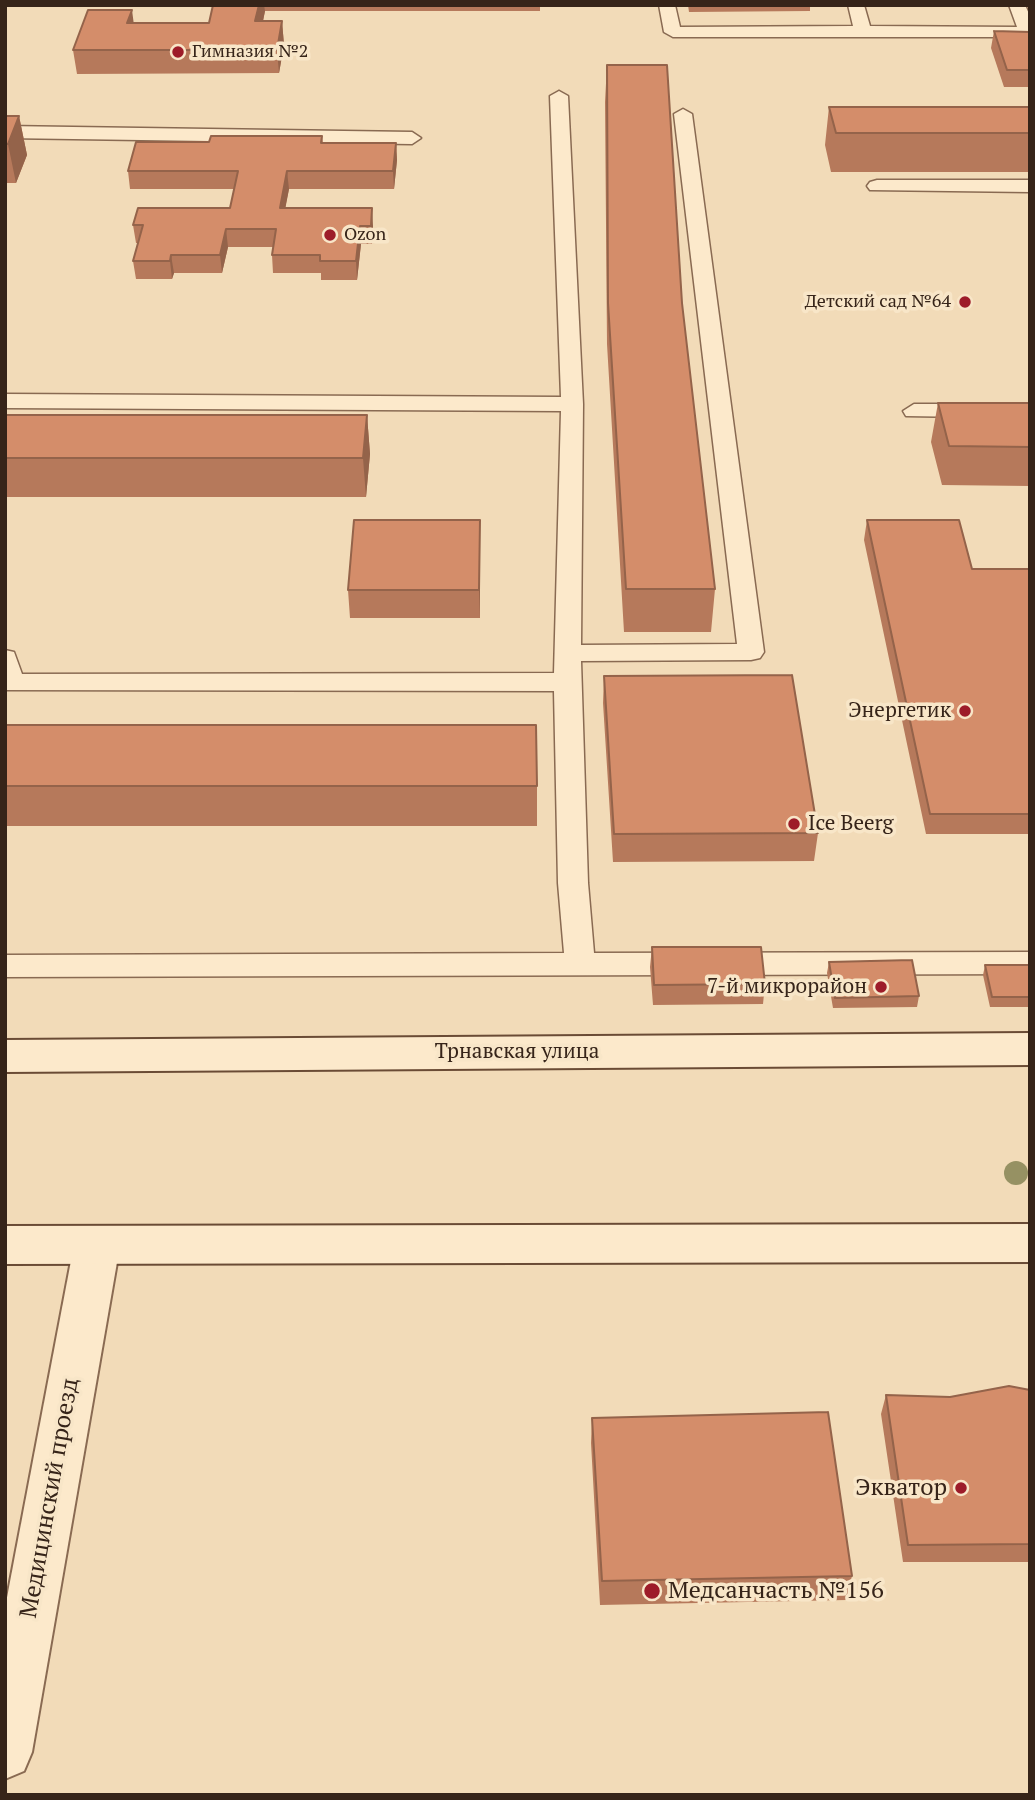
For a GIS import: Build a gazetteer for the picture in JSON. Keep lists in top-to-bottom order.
{
  "streets": {
    "main road": ["Трнавская улица", "Медицинский проезд"]
  },
  "places": [
    "Гимназия №2",
    "Ozon",
    "Детский сад №64",
    "Энергетик",
    "Ice Beerg",
    "7-й микрорайон",
    "Экватор",
    "Медсанчасть №156"
  ]
}
